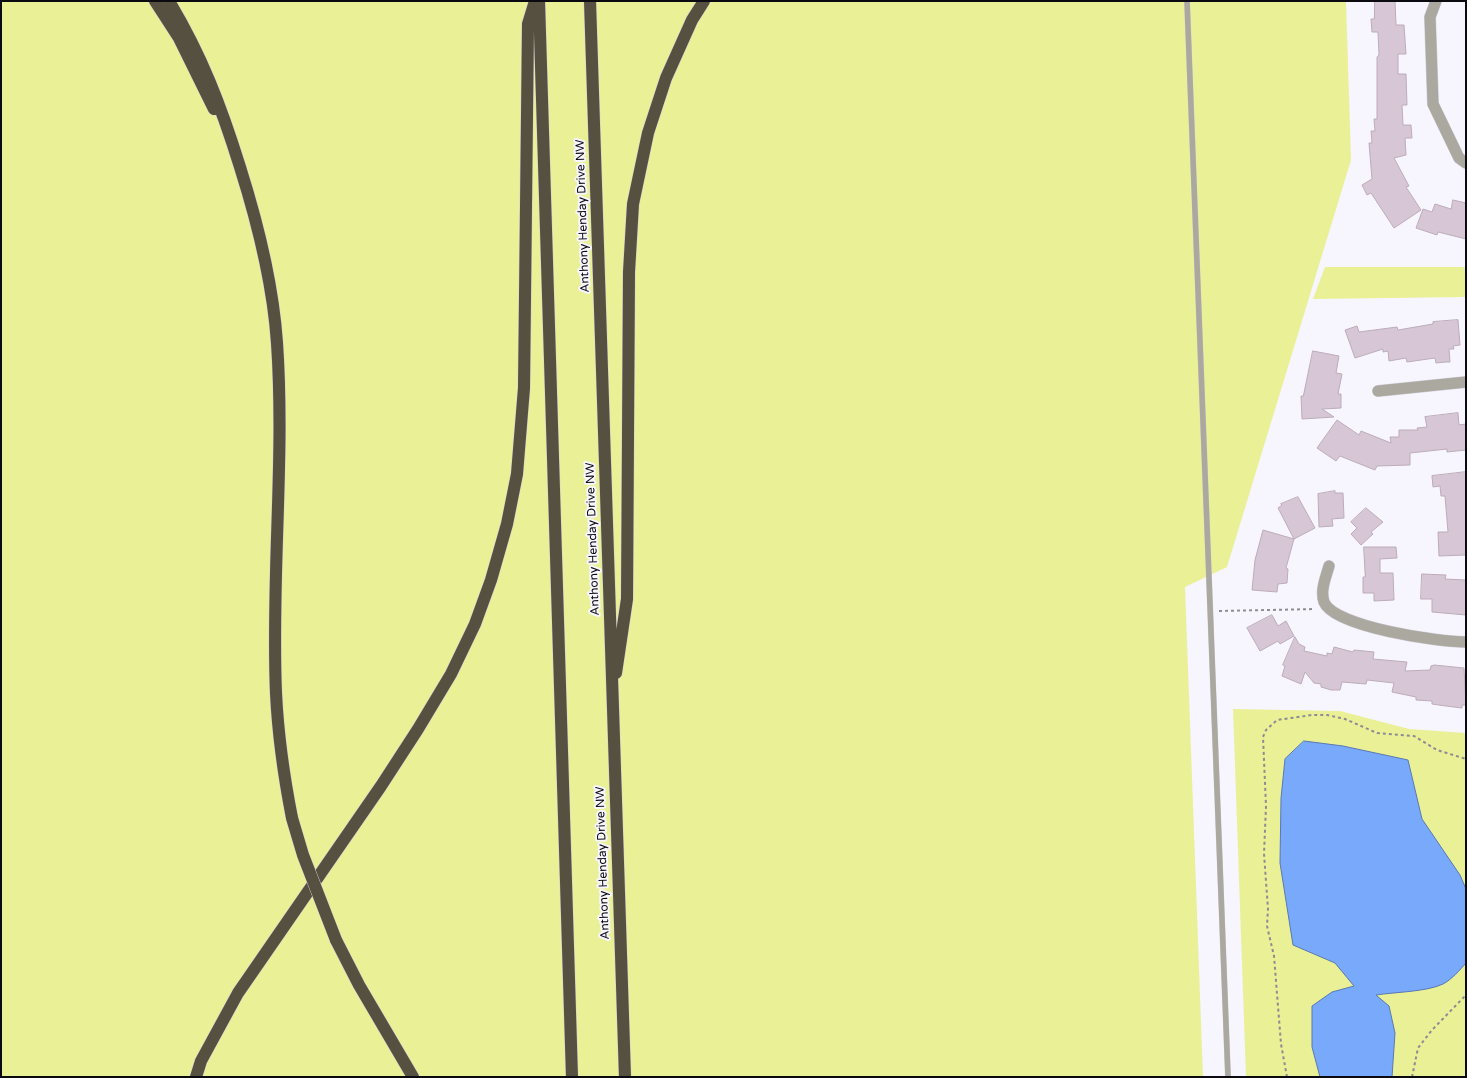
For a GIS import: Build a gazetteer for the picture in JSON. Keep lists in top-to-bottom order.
{
  "streets": {
    "highway": ["Anthony Henday Drive NW"]
  }
}
